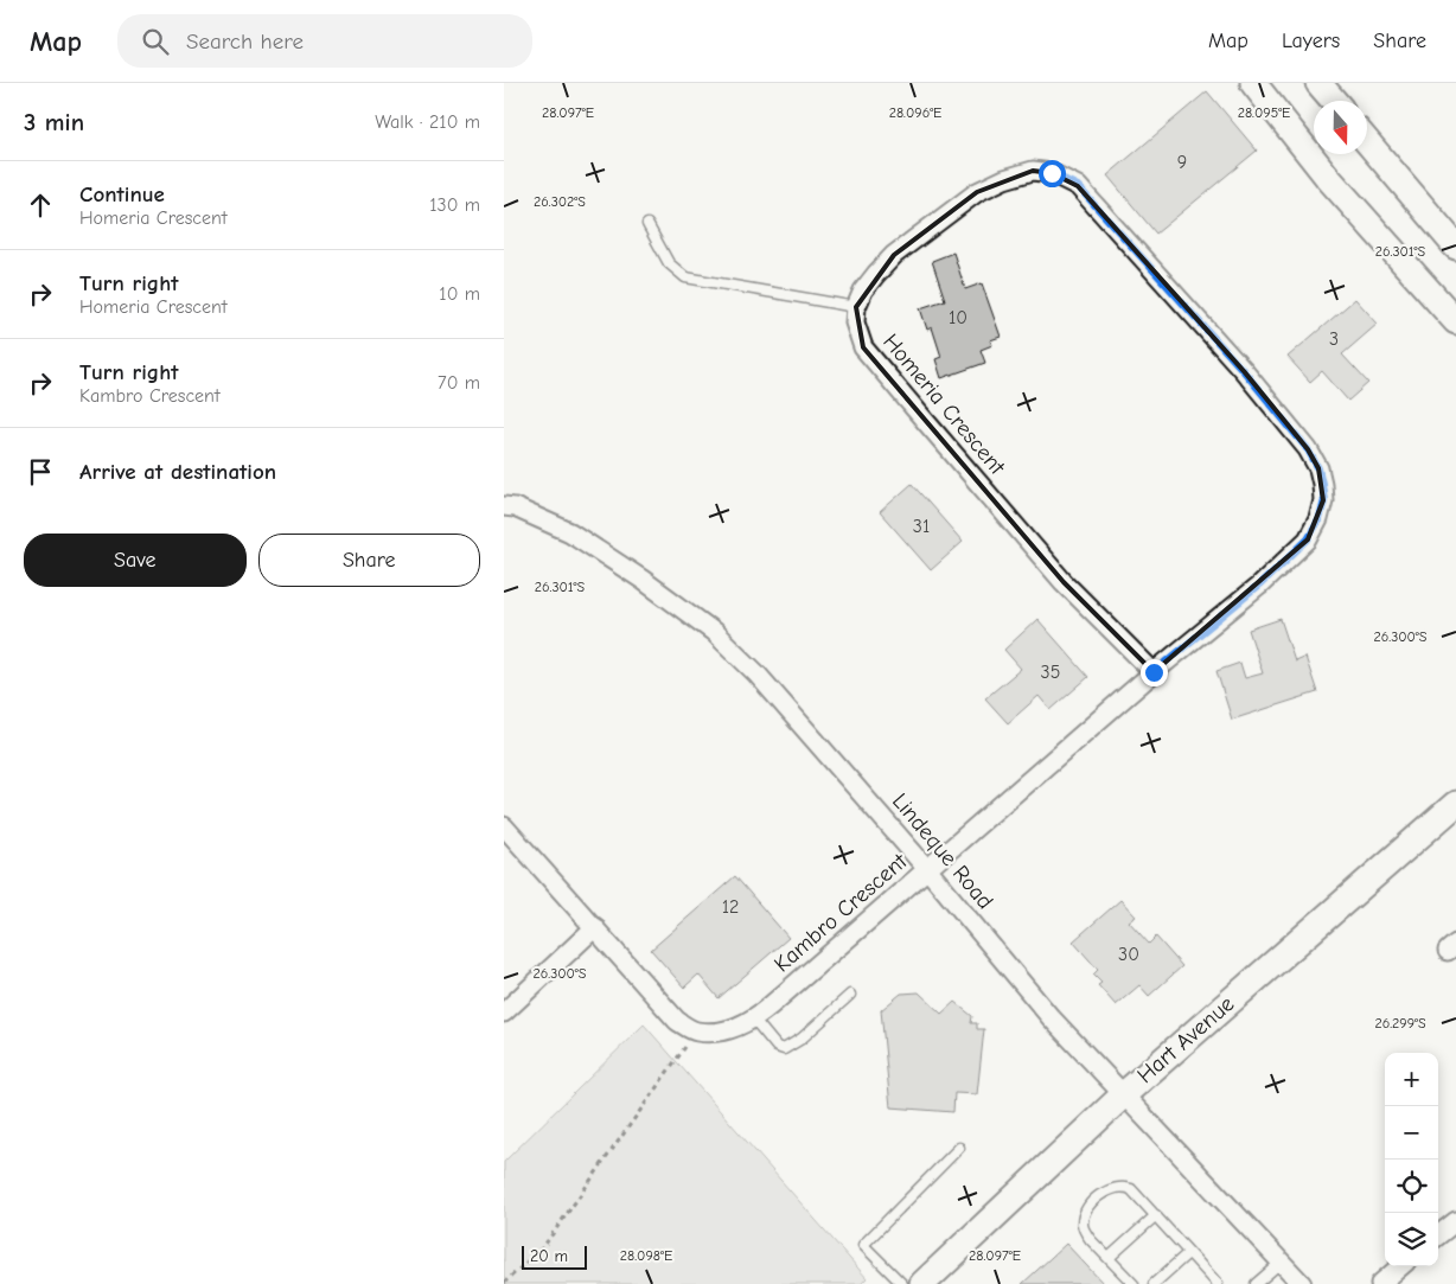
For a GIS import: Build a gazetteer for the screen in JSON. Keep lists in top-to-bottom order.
{
  "streets": {
    "street": [
      "Homeria Crescent",
      "Lindeque Road",
      "Kambro Crescent",
      "Hart Avenue"
    ]
  },
  "crossings": [
    ["Homeria Crescent", "Kambro Crescent"],
    ["Lindeque Road", "Kambro Crescent"],
    ["Lindeque Road", "Hart Avenue"]
  ],
  "house_numbers": [
    "9",
    "10",
    "3",
    "31",
    "35",
    "12",
    "30"
  ],
  "scale_bar": "20 m",
  "north": "bottom",
  "page": {
    "header": "Map",
    "search": "Search here",
    "nav": ["Map", "Layers", "Share"],
    "heading": ["3 min", "Walk · 210 m"],
    "list": [
      ["Continue", "Homeria Crescent", "130 m"],
      ["Turn right", "Homeria Crescent", "10 m"],
      ["Turn right", "Kambro Crescent", "70 m"],
      "Arrive at destination"
    ],
    "buttons": ["Save", "Share"],
    "map_buttons": ["+", "−"],
    "scale": "20 m"
  },
  "coordinates": [
    "28.097°E",
    "28.096°E",
    "28.095°E",
    "26.302°S",
    "26.301°S",
    "26.300°S",
    "26.299°S",
    "28.098°E"
  ]
}
